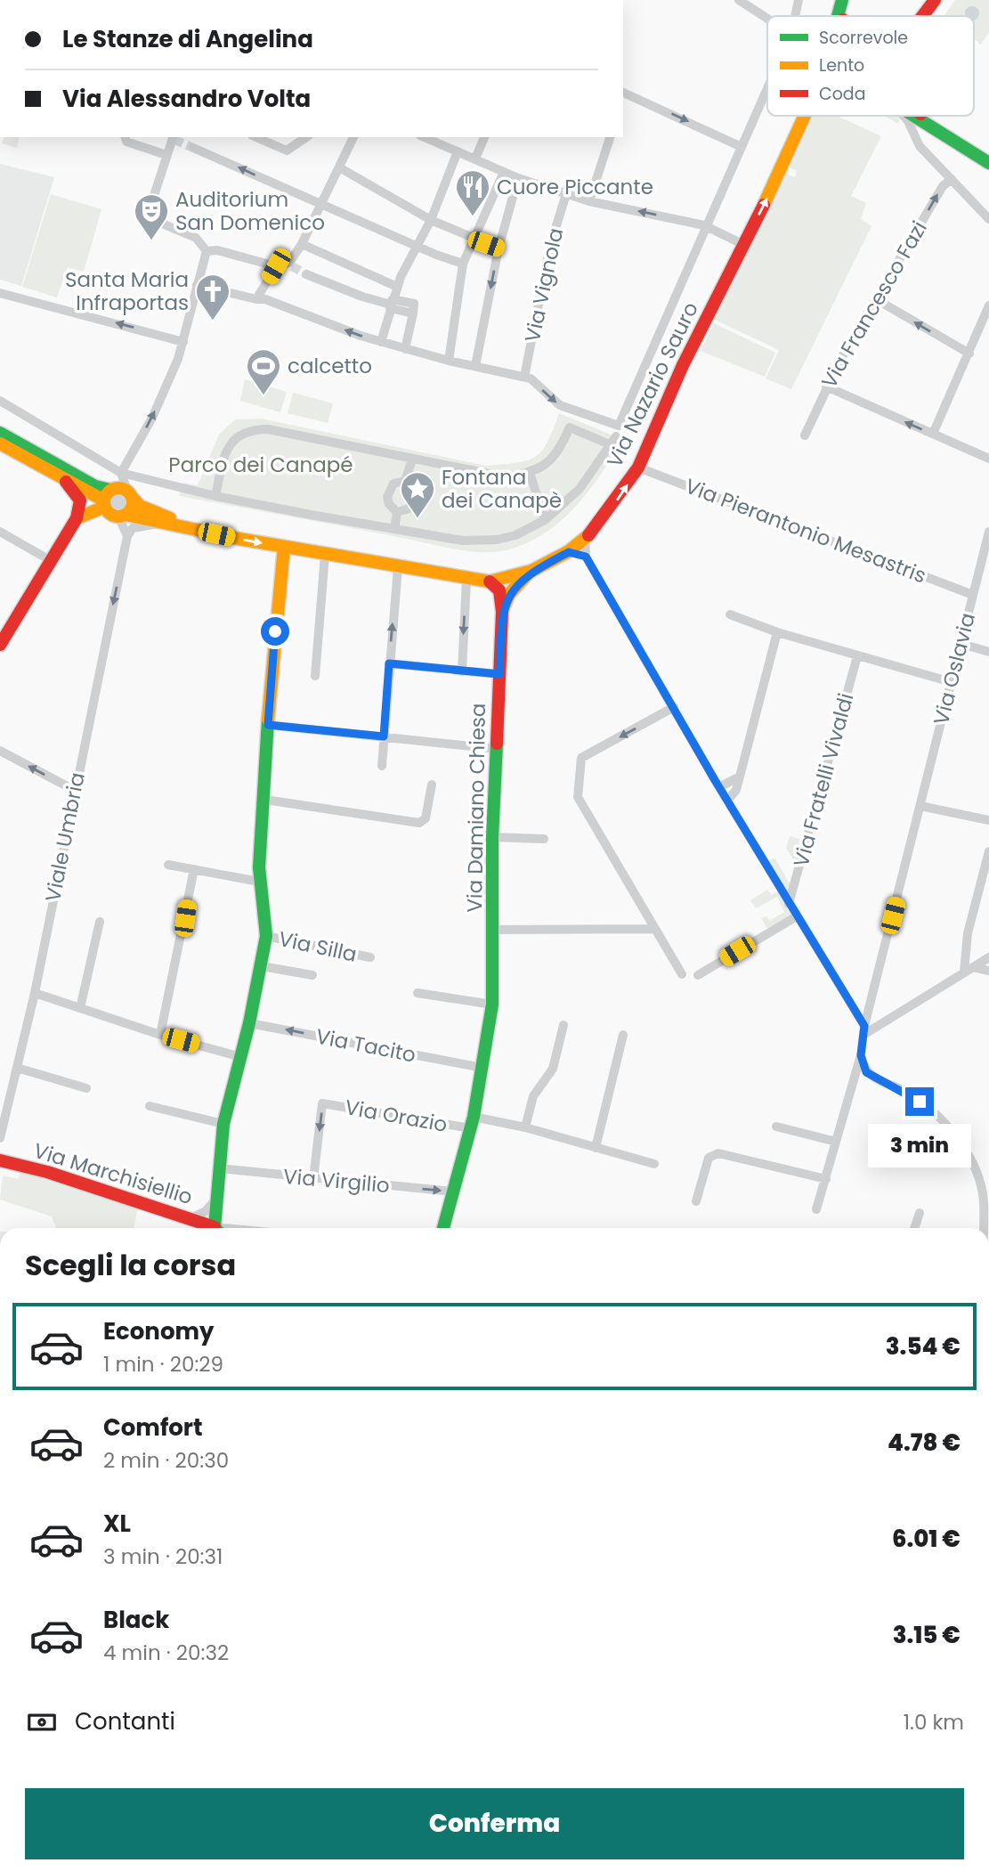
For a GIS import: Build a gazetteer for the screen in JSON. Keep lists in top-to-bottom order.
{
  "streets": {
    "main road": ["Via Nazario Sauro", "Via Damiano Chiesa", "Via Marchisiellio"],
    "street": [
      "Via Vignola",
      "Via Francesco Fazi",
      "Via Pierantonio Mesastris",
      "Via Oslavia",
      "Via Fratelli Vivaldi",
      "Viale Umbria",
      "Via Silla",
      "Via Tacito",
      "Via Orazio",
      "Via Virgilio"
    ]
  },
  "crossings": [
    ["Via Nazario Sauro", "Via Pierantonio Mesastris"],
    ["Via Nazario Sauro", "Via Damiano Chiesa"],
    ["Via Pierantonio Mesastris", "Via Oslavia"],
    ["Via Damiano Chiesa", "Via Tacito"],
    ["Via Damiano Chiesa", "Via Orazio"],
    ["Via Damiano Chiesa", "Via Virgilio"],
    ["Via Orazio", "Via Virgilio"]
  ],
  "one_way": ["Via Francesco Fazi", "Viale Umbria", "Via Virgilio"],
  "parks": ["Parco dei Canapé"],
  "places": {
    "restaurant": ["Cuore Piccante"],
    "theatre": ["Auditorium San Domenico"],
    "church": ["Santa Maria Infraportas"],
    "sports": ["calcetto"],
    "place": ["Fontana dei Canapè"]
  },
  "legend": ["Scorrevole", "Lento", "Coda"],
  "page": {
    "banner": ["Le Stanze di Angelina", "Via Alessandro Volta"],
    "bubble": "3 min",
    "heading": "Scegli la corsa",
    "list": [
      {
        "name": "Economy",
        "note": "1 min · 20:29",
        "value": "3.54 €"
      },
      {
        "name": "Comfort",
        "note": "2 min · 20:30",
        "value": "4.78 €"
      },
      {
        "name": "XL",
        "note": "3 min · 20:31",
        "value": "6.01 €"
      },
      {
        "name": "Black",
        "note": "4 min · 20:32",
        "value": "3.15 €"
      }
    ],
    "pay": ["Contanti", "1.0 km"],
    "buttons": "Conferma"
  }
}
